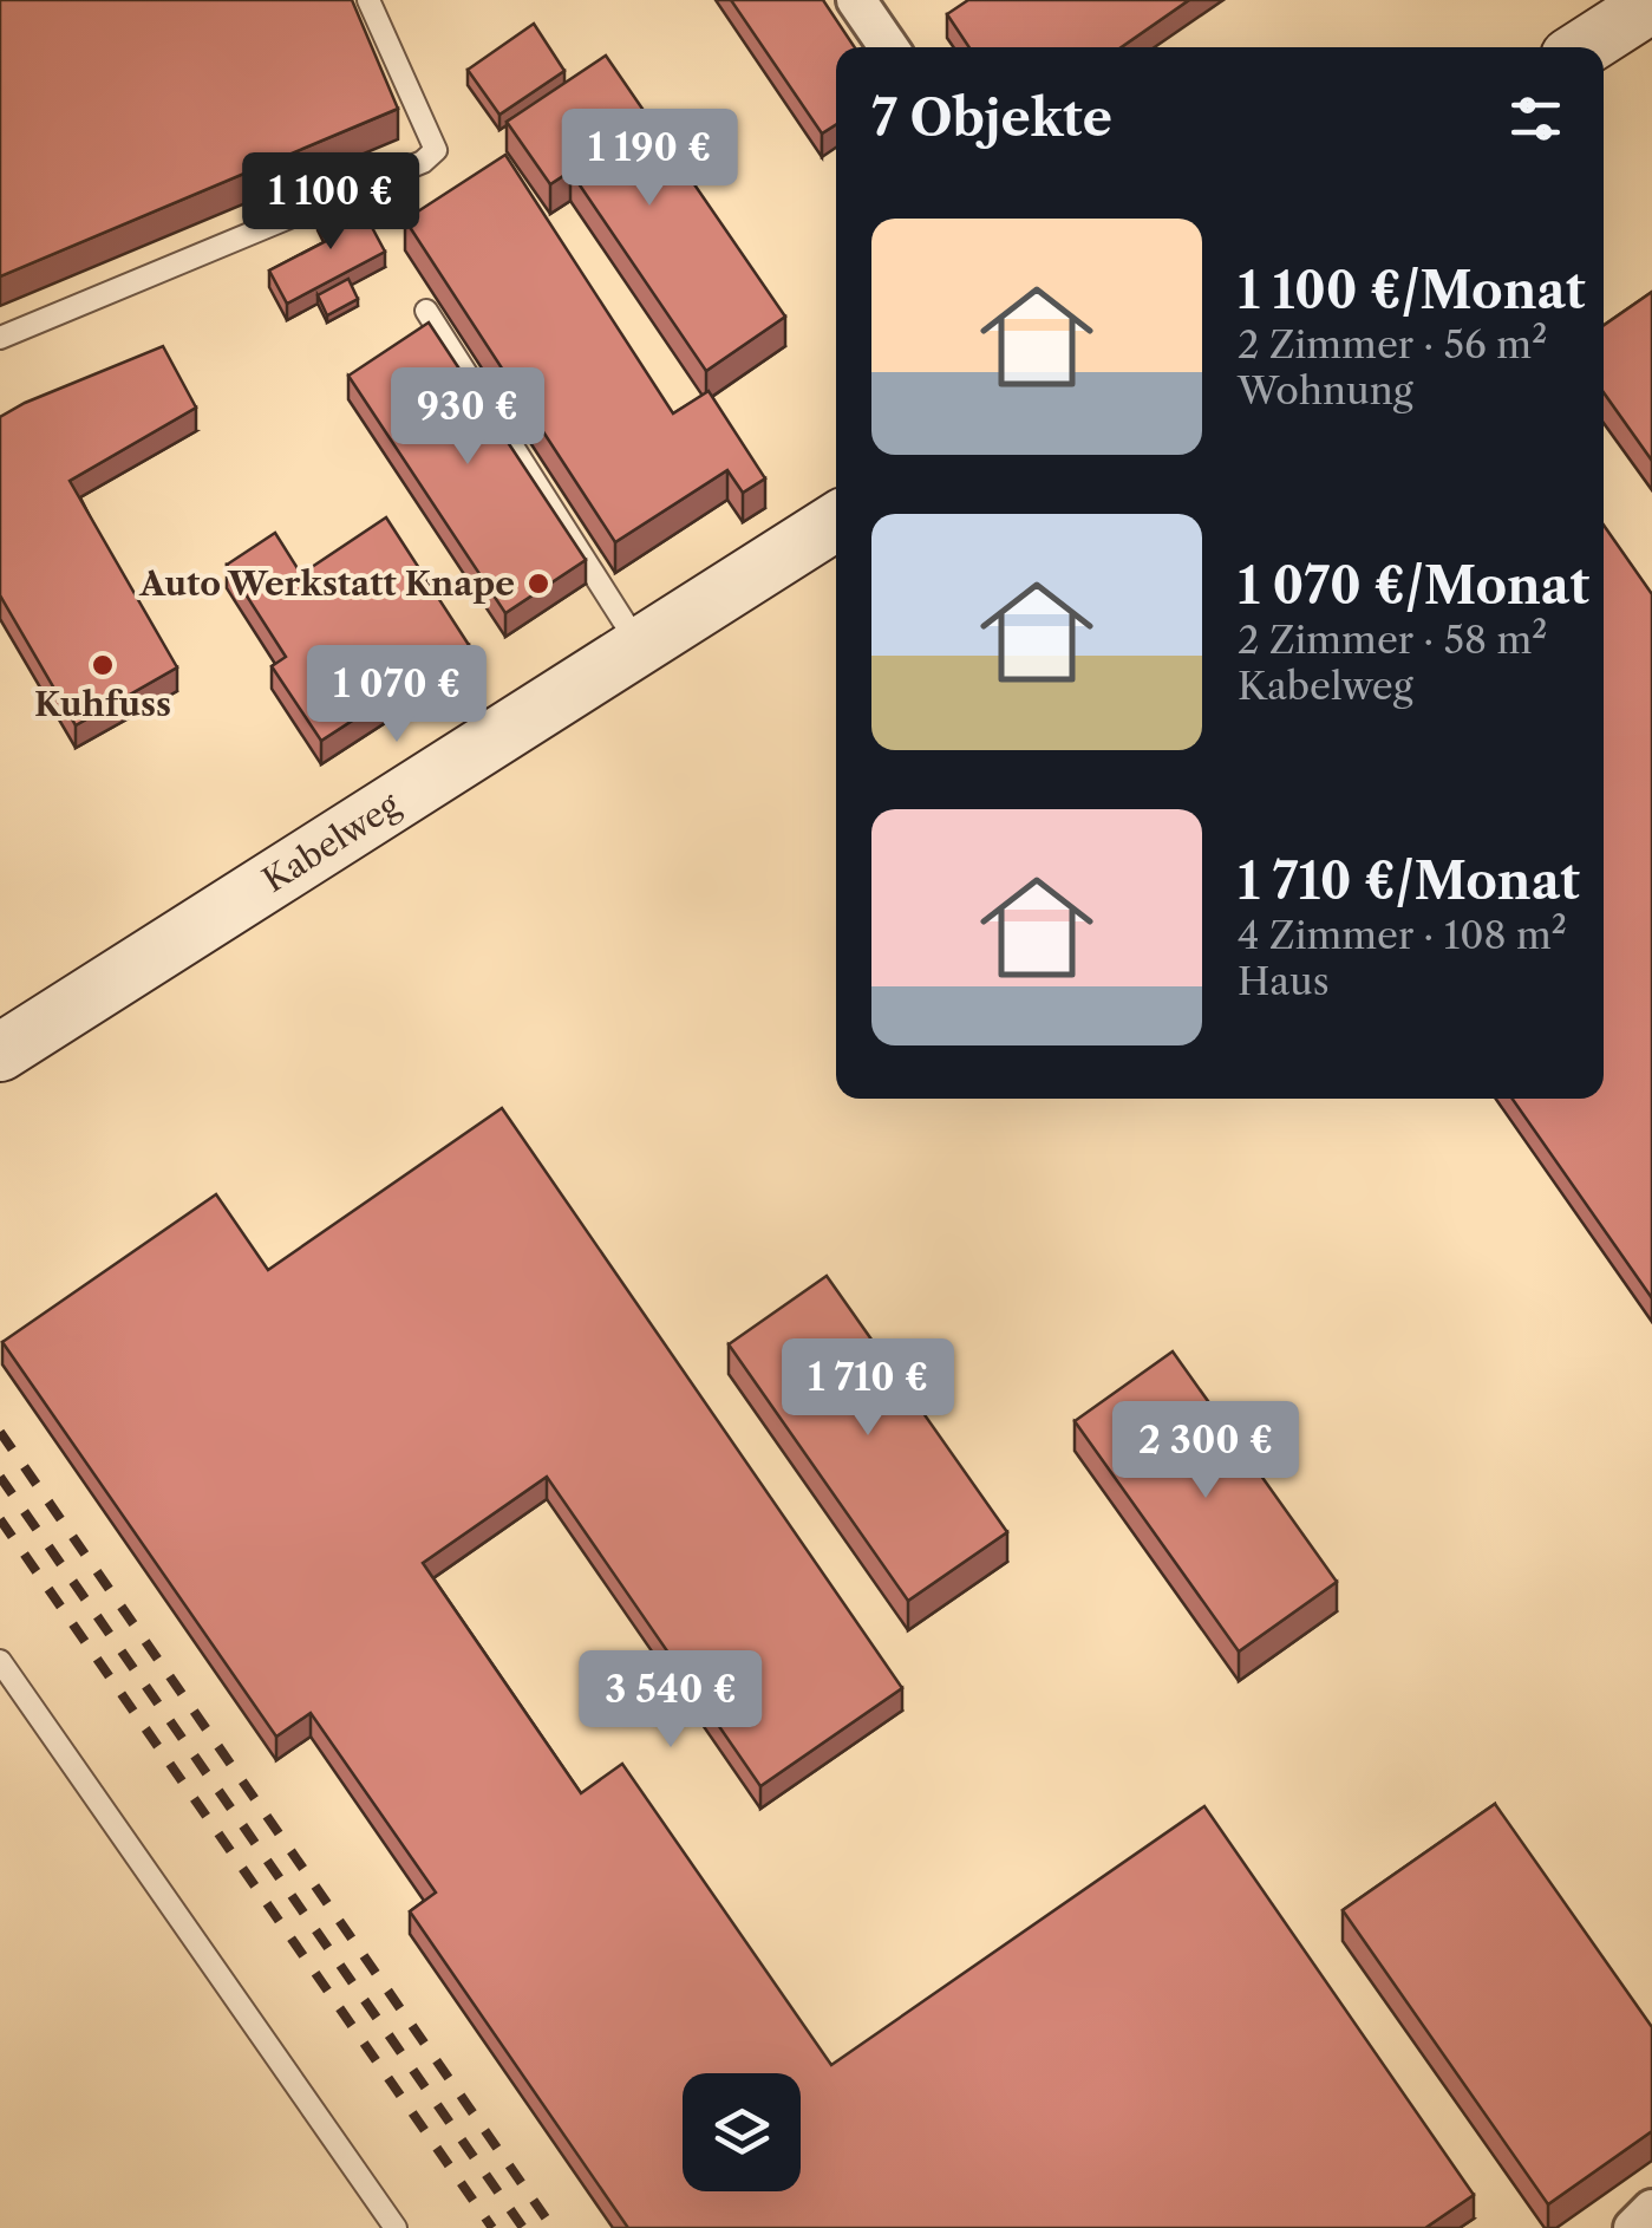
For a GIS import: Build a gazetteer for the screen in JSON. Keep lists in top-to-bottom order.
{
  "streets": {
    "street": ["Kabelweg"]
  },
  "places": ["Auto Werkstatt Knape", "Kuhfuss"],
  "page": {
    "heading": "7 Objekte",
    "price": [
      "1 190 €",
      "1 100 €",
      "930 €",
      "1 070 €",
      "1 710 €",
      "2 300 €",
      "3 540 €"
    ],
    "list": [
      {
        "name": "1 100 €/Monat",
        "note": "2 Zimmer · 56 m² · Wohnung"
      },
      {
        "name": "1 070 €/Monat",
        "note": "2 Zimmer · 58 m² · Kabelweg"
      },
      {
        "name": "1 710 €/Monat",
        "note": "4 Zimmer · 108 m² · Haus"
      }
    ]
  }
}
